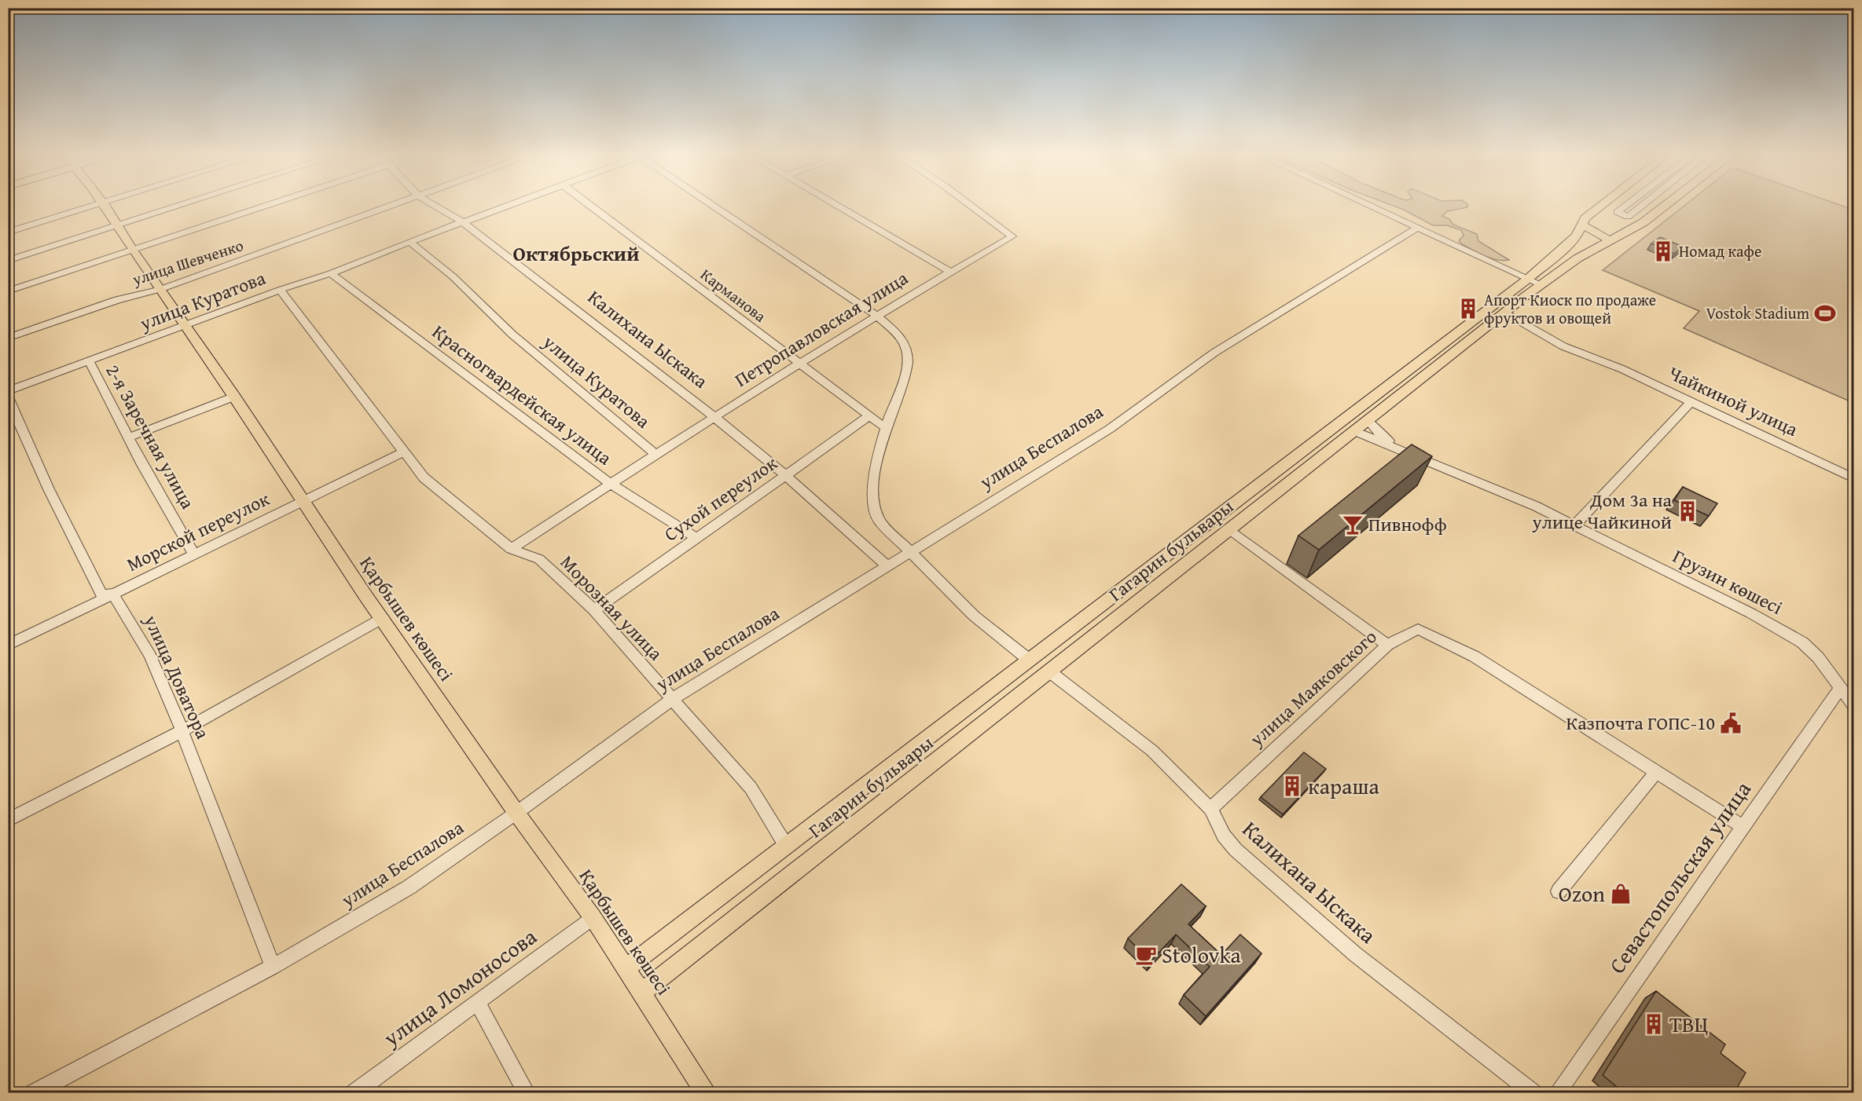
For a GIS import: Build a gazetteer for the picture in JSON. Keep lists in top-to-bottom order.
{
  "streets": {
    "main road": ["Гагарин бульвары", "Қарбышев көшесі"],
    "street": [
      "улица Шевченко",
      "Карманова",
      "улица Куратова",
      "Петропавловская улица",
      "Калихана Ыскака",
      "Красногвардейская улица",
      "Чайкиной улица",
      "2-я Заречная улица",
      "улица Беспалова",
      "Сухой переулок",
      "Морской переулок",
      "Грузин көшесі",
      "Морозная улица",
      "улица Доватора",
      "улица Маяковского",
      "Севастопольская улица",
      "улица Ломоносова"
    ]
  },
  "crossings": [
    ["улица Шевченко", "Қарбышев көшесі"],
    ["Карманова", "Петропавловская улица"],
    ["Карманова", "Сухой переулок"],
    ["улица Куратова", "Петропавловская улица"],
    ["улица Куратова", "Калихана Ыскака"],
    ["улица Куратова", "Красногвардейская улица"],
    ["улица Куратова", "2-я Заречная улица"],
    ["улица Куратова", "Морозная улица"],
    ["улица Куратова", "Қарбышев көшесі"],
    ["Петропавловская улица", "Калихана Ыскака"],
    ["Петропавловская улица", "Красногвардейская улица"],
    ["Петропавловская улица", "Морозная улица"],
    ["Калихана Ыскака", "улица Беспалова"],
    ["Калихана Ыскака", "Сухой переулок"],
    ["Калихана Ыскака", "Гагарин бульвары"],
    ["Калихана Ыскака", "улица Маяковского"],
    ["Красногвардейская улица", "Сухой переулок"],
    ["Чайкиной улица", "Гагарин бульвары"],
    ["2-я Заречная улица", "Морской переулок"],
    ["улица Беспалова", "Морозная улица"],
    ["улица Беспалова", "Қарбышев көшесі"],
    ["улица Беспалова", "улица Доватора"],
    ["Сухой переулок", "Морозная улица"],
    ["Морской переулок", "Морозная улица"],
    ["Морской переулок", "Қарбышев көшесі"],
    ["Морской переулок", "улица Доватора"],
    ["Гагарин бульвары", "Грузин көшесі"],
    ["Гагарин бульвары", "Морозная улица"],
    ["Гагарин бульвары", "Қарбышев көшесі"],
    ["Грузин көшесі", "Севастопольская улица"],
    ["Қарбышев көшесі", "улица Ломоносова"],
    ["улица Маяковского", "Севастопольская улица"]
  ],
  "districts": ["Октябрьский"],
  "places": {
    "building": [
      "Номад кафе",
      "Апорт Киоск по продаже фруктов и овощей",
      "Дом 3а на улице Чайкиной",
      "караша",
      "ТВЦ"
    ],
    "sports": ["Vostok Stadium"],
    "bar": ["Пивнофф"],
    "public building": ["Казпочта ГОПС-10"],
    "shop": ["Ozon"],
    "cafe": ["Stolovka"]
  }
}
